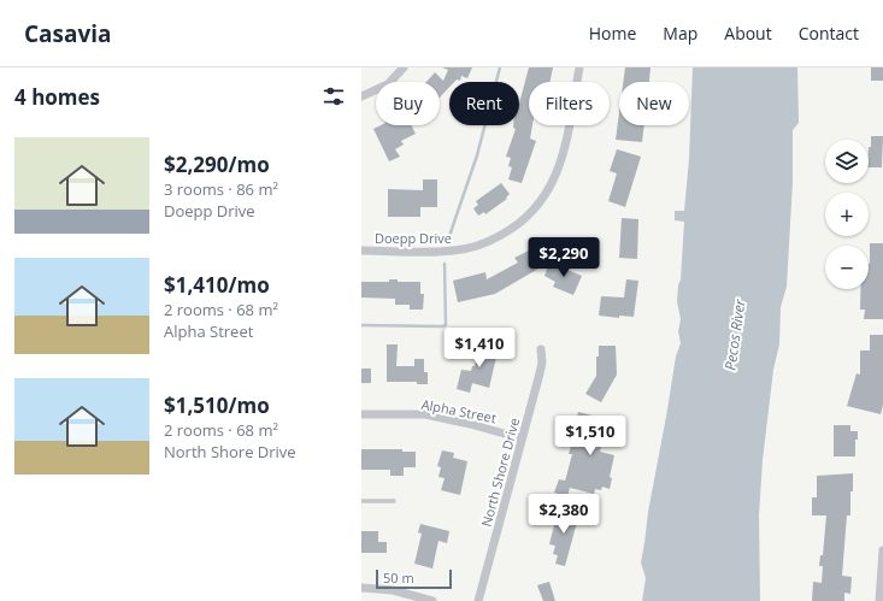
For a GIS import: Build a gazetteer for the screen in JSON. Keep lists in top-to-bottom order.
{
  "streets": {
    "street": ["Doepp Drive", "Alpha Street", "North Shore Drive"]
  },
  "crossings": [
    ["Alpha Street", "North Shore Drive"]
  ],
  "water": ["Pecos River"],
  "scale_bar": "50 m",
  "page": {
    "header": "Casavia",
    "nav": [
      "Home",
      "Map",
      "About",
      "Contact"
    ],
    "heading": "4 homes",
    "chip": [
      "Buy",
      "Rent",
      "Filters",
      "New"
    ],
    "list": [
      {
        "name": "$2,290/mo",
        "note": "3 rooms · 86 m² · Doepp Drive"
      },
      {
        "name": "$1,410/mo",
        "note": "2 rooms · 68 m² · Alpha Street"
      },
      {
        "name": "$1,510/mo",
        "note": "2 rooms · 68 m² · North Shore Drive"
      }
    ],
    "map_buttons": ["+", "−"],
    "price": [
      "$2,290",
      "$1,410",
      "$1,510",
      "$2,380"
    ],
    "scale": "50 m"
  }
}
